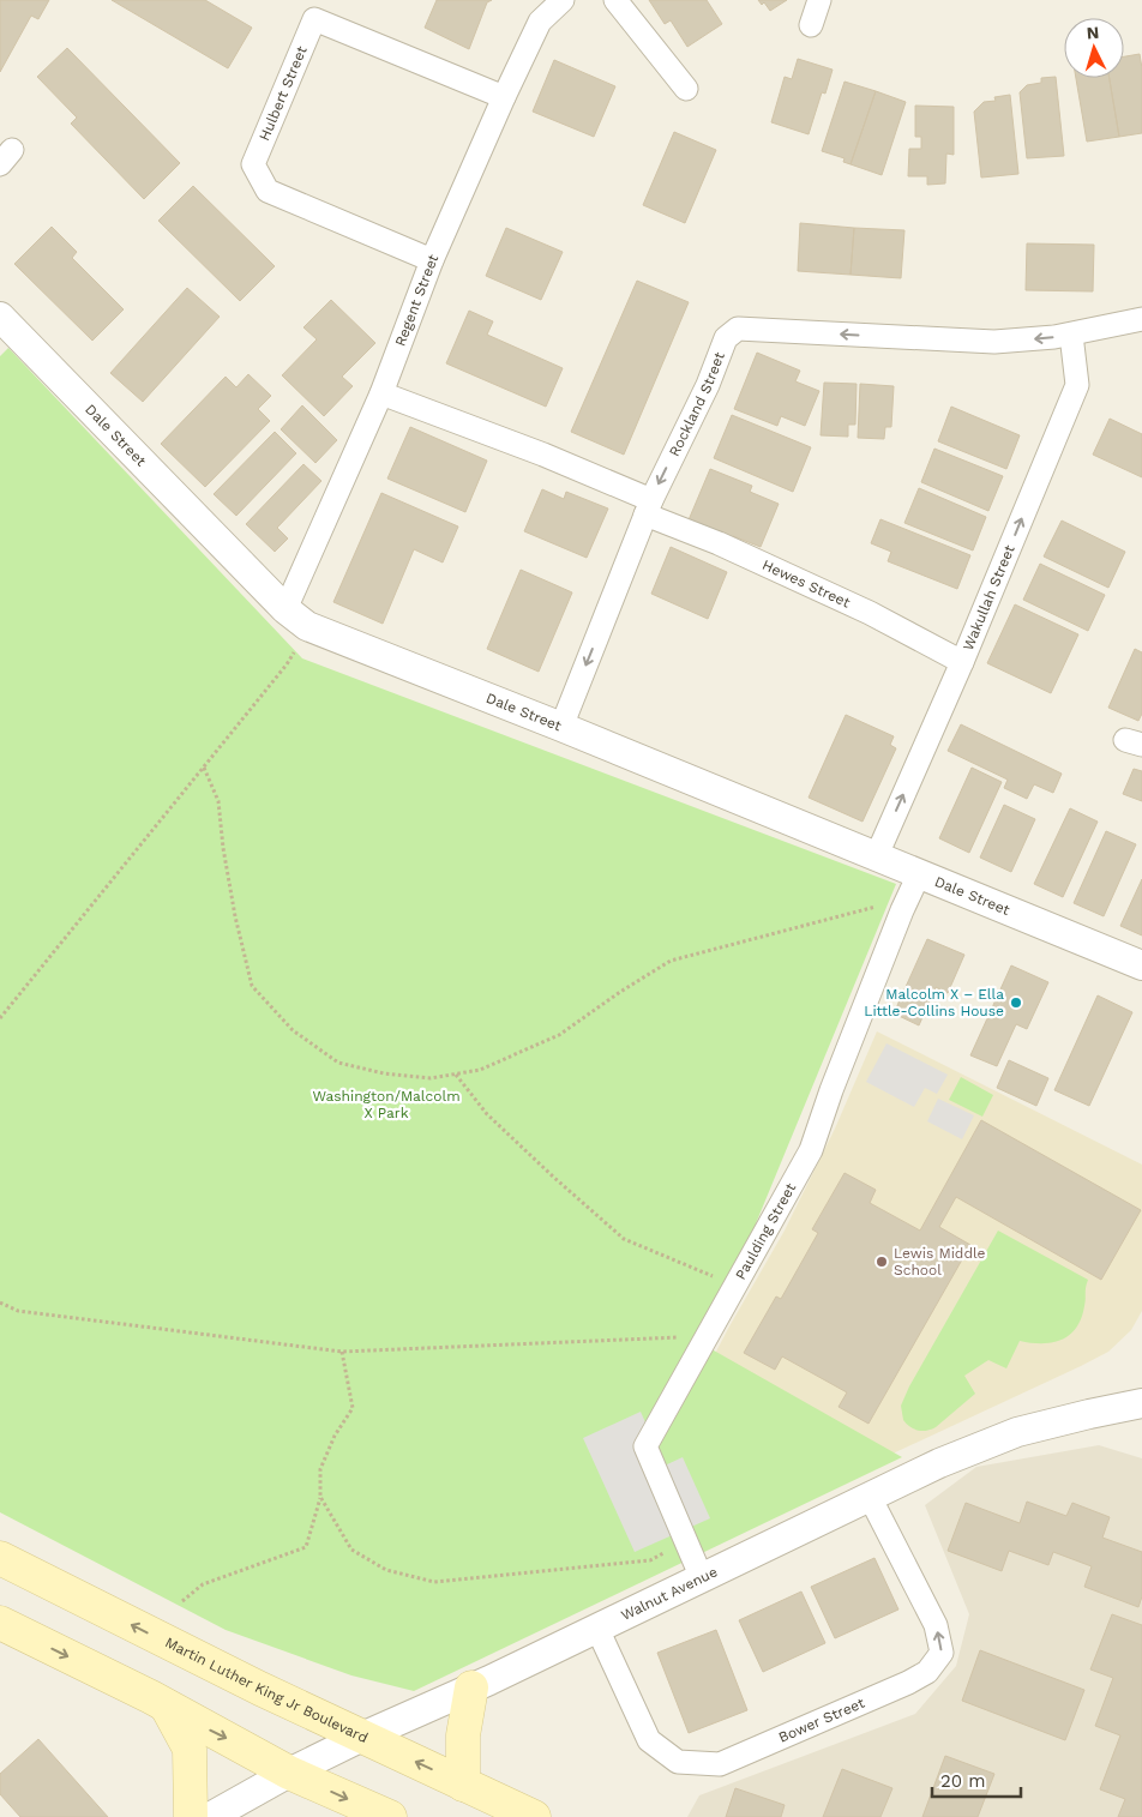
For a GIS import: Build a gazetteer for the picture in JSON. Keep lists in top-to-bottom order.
{
  "streets": {
    "main road": ["Martin Luther King Jr Boulevard"],
    "street": [
      "Hulbert Street",
      "Regent Street",
      "Rockland Street",
      "Dale Street",
      "Hewes Street",
      "Wakullah Street",
      "Paulding Street",
      "Walnut Avenue",
      "Bower Street"
    ]
  },
  "crossings": [
    ["Hulbert Street", "Regent Street"],
    ["Regent Street", "Dale Street"],
    ["Regent Street", "Hewes Street"],
    ["Rockland Street", "Dale Street"],
    ["Rockland Street", "Hewes Street"],
    ["Rockland Street", "Wakullah Street"],
    ["Dale Street", "Wakullah Street"],
    ["Dale Street", "Paulding Street"],
    ["Hewes Street", "Wakullah Street"],
    ["Paulding Street", "Walnut Avenue"],
    ["Walnut Avenue", "Martin Luther King Jr Boulevard"],
    ["Walnut Avenue", "Bower Street"]
  ],
  "one_way": ["Rockland Street", "Wakullah Street"],
  "parks": ["Washington/Malcolm X Park"],
  "places": ["Malcolm X – Ella Little-Collins House", "Lewis Middle School"],
  "scale_bar": "20 m",
  "north": "top"
}
